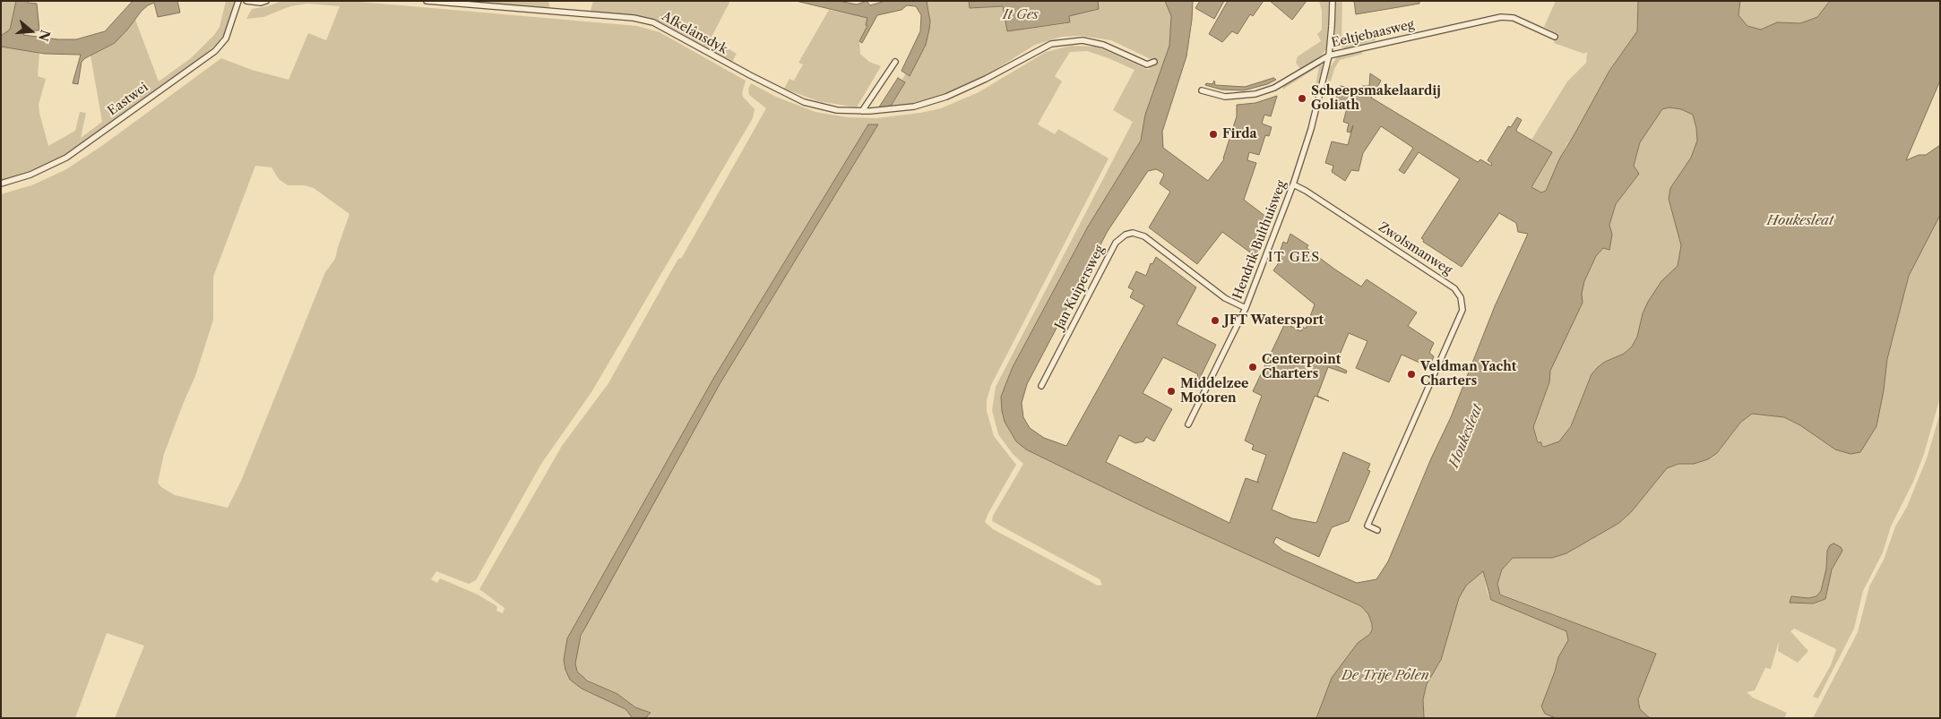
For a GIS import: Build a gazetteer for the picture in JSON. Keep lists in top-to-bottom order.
{
  "streets": {
    "street": [
      "Afkelânsdyk",
      "Eeltjebaasweg",
      "Eastwei",
      "Hendrik Bulthuisweg",
      "Zwolsmanweg",
      "Jan Kuipersweg"
    ]
  },
  "crossings": [
    ["Eeltjebaasweg", "Hendrik Bulthuisweg"],
    ["Hendrik Bulthuisweg", "Zwolsmanweg"],
    ["Hendrik Bulthuisweg", "Jan Kuipersweg"]
  ],
  "districts": ["IT GES"],
  "water": ["It Ges", "Houkesleat", "De Trije Pôlen"],
  "places": [
    "Scheepsmakelaardij Goliath",
    "Firda",
    "JFT Watersport",
    "Centerpoint Charters",
    "Veldman Yacht Charters",
    "Middelzee Motoren"
  ],
  "north": "right"
}
